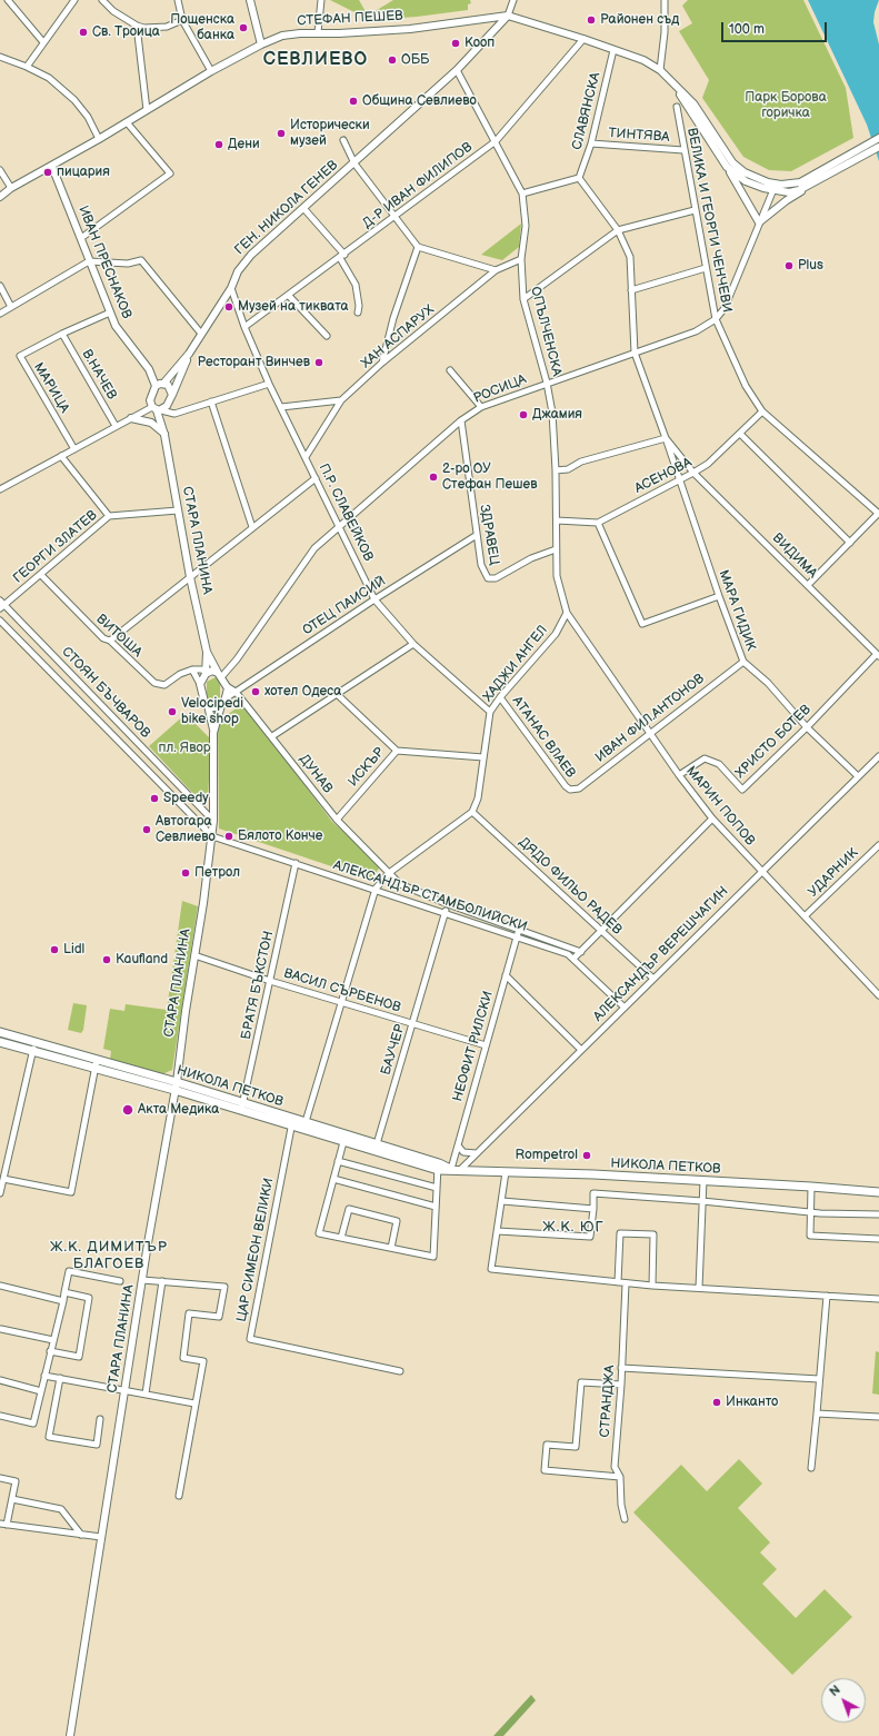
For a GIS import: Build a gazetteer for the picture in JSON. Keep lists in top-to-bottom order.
{
  "streets": {
    "main road": ["НИКОЛА ПЕТКОВ"],
    "street": [
      "СТЕФАН ПЕШЕВ",
      "СЛАВЯНСКА",
      "ТИНТЯВА",
      "Д-Р ИВАН ФИЛИПОВ",
      "ГЕН. НИКОЛА ГЕНЕВ",
      "ВЕЛИКА И ГЕОРГИ ЧЕНЧЕВИ",
      "ИВАН ПРЕСНАКОВ",
      "ОПЪЛЧЕНСКА",
      "ХАН АСПАРУХ",
      "В.НАЧЕВ",
      "МАРИЦА",
      "РОСИЦА",
      "АСЕНОВА",
      "П.Р. СЛАВЕЙКОВ",
      "ЗДРАВЕЦ",
      "СТАРА ПЛАНИНА",
      "ГЕОРГИ ЗЛАТЕВ",
      "ВИДИМА",
      "ОТЕЦ ПАИСИЙ",
      "МАРА ГИДИК",
      "ВИТОША",
      "ХАДЖИ АНГЕЛ",
      "СТОЯН БЪЧВАРОВ",
      "ИВАН ФИЛ.АНТОНОВ",
      "АТАНАС ВЛАЕВ",
      "ХРИСТО БОТЕВ",
      "ИСКЪР",
      "ДУНАВ",
      "МАРИН ПОПОВ",
      "УДАРНИК",
      "ДЯДО ФИЛЬО РАДЕВ",
      "АЛЕКСАНДЪР СТАМБОЛИЙСКИ",
      "АЛЕКСАНДЪР ВЕРЕШЧАГИН",
      "БРАТЯ БЪКСТОН",
      "ВАСИЛ СЪРБЕНОВ",
      "НЕОФИТ РИЛСКИ",
      "БАУЧЕР",
      "ЦАР СИМЕОН ВЕЛИКИ",
      "СТРАНДЖА"
    ]
  },
  "crossings": [
    ["СТЕФАН ПЕШЕВ", "СЛАВЯНСКА"],
    ["СТЕФАН ПЕШЕВ", "Д-Р ИВАН ФИЛИПОВ"],
    ["СТЕФАН ПЕШЕВ", "ГЕН. НИКОЛА ГЕНЕВ"],
    ["СТЕФАН ПЕШЕВ", "ИВАН ПРЕСНАКОВ"],
    ["СТЕФАН ПЕШЕВ", "РОСИЦА"],
    ["СЛАВЯНСКА", "ТИНТЯВА"],
    ["СЛАВЯНСКА", "МАРА ГИДИК"],
    ["ТИНТЯВА", "ВЕЛИКА И ГЕОРГИ ЧЕНЧЕВИ"],
    ["Д-Р ИВАН ФИЛИПОВ", "ОПЪЛЧЕНСКА"],
    ["Д-Р ИВАН ФИЛИПОВ", "П.Р. СЛАВЕЙКОВ"],
    ["ГЕН. НИКОЛА ГЕНЕВ", "ОПЪЛЧЕНСКА"],
    ["ГЕН. НИКОЛА ГЕНЕВ", "П.Р. СЛАВЕЙКОВ"],
    ["ВЕЛИКА И ГЕОРГИ ЧЕНЧЕВИ", "РОСИЦА"],
    ["ВЕЛИКА И ГЕОРГИ ЧЕНЧЕВИ", "АСЕНОВА"],
    ["ИВАН ПРЕСНАКОВ", "МАРИЦА"],
    ["ИВАН ПРЕСНАКОВ", "СТАРА ПЛАНИНА"],
    ["ОПЪЛЧЕНСКА", "ХАН АСПАРУХ"],
    ["ОПЪЛЧЕНСКА", "РОСИЦА"],
    ["ОПЪЛЧЕНСКА", "ЗДРАВЕЦ"],
    ["ОПЪЛЧЕНСКА", "ХАДЖИ АНГЕЛ"],
    ["ОПЪЛЧЕНСКА", "МАРИН ПОПОВ"],
    ["ХАН АСПАРУХ", "П.Р. СЛАВЕЙКОВ"],
    ["В.НАЧЕВ", "МАРИЦА"],
    ["РОСИЦА", "П.Р. СЛАВЕЙКОВ"],
    ["РОСИЦА", "ЗДРАВЕЦ"],
    ["РОСИЦА", "СТАРА ПЛАНИНА"],
    ["РОСИЦА", "ОТЕЦ ПАИСИЙ"],
    ["РОСИЦА", "МАРА ГИДИК"],
    ["РОСИЦА", "ДУНАВ"],
    ["АСЕНОВА", "ВИДИМА"],
    ["АСЕНОВА", "МАРА ГИДИК"],
    ["П.Р. СЛАВЕЙКОВ", "ОТЕЦ ПАИСИЙ"],
    ["П.Р. СЛАВЕЙКОВ", "ХАДЖИ АНГЕЛ"],
    ["ЗДРАВЕЦ", "ОТЕЦ ПАИСИЙ"],
    ["СТАРА ПЛАНИНА", "ГЕОРГИ ЗЛАТЕВ"],
    ["СТАРА ПЛАНИНА", "ОТЕЦ ПАИСИЙ"],
    ["СТАРА ПЛАНИНА", "СТОЯН БЪЧВАРОВ"],
    ["СТАРА ПЛАНИНА", "ДУНАВ"],
    ["СТАРА ПЛАНИНА", "АЛЕКСАНДЪР СТАМБОЛИЙСКИ"],
    ["СТАРА ПЛАНИНА", "ВАСИЛ СЪРБЕНОВ"],
    ["СТАРА ПЛАНИНА", "НИКОЛА ПЕТКОВ"],
    ["ГЕОРГИ ЗЛАТЕВ", "ВИТОША"],
    ["ГЕОРГИ ЗЛАТЕВ", "СТОЯН БЪЧВАРОВ"],
    ["ВИДИМА", "МАРА ГИДИК"],
    ["ВИДИМА", "ХРИСТО БОТЕВ"],
    ["ОТЕЦ ПАИСИЙ", "ДУНАВ"],
    ["МАРА ГИДИК", "ИВАН ФИЛ.АНТОНОВ"],
    ["МАРА ГИДИК", "ХРИСТО БОТЕВ"],
    ["МАРА ГИДИК", "АЛЕКСАНДЪР ВЕРЕШЧАГИН"],
    ["ХАДЖИ АНГЕЛ", "АТАНАС ВЛАЕВ"],
    ["ХАДЖИ АНГЕЛ", "МАРИН ПОПОВ"],
    ["ХАДЖИ АНГЕЛ", "ДЯДО ФИЛЬО РАДЕВ"],
    ["СТОЯН БЪЧВАРОВ", "АЛЕКСАНДЪР СТАМБОЛИЙСКИ"],
    ["ИВАН ФИЛ.АНТОНОВ", "АТАНАС ВЛАЕВ"],
    ["ИВАН ФИЛ.АНТОНОВ", "МАРИН ПОПОВ"],
    ["ХРИСТО БОТЕВ", "МАРИН ПОПОВ"],
    ["ИСКЪР", "ДУНАВ"],
    ["ДУНАВ", "АЛЕКСАНДЪР СТАМБОЛИЙСКИ"],
    ["МАРИН ПОПОВ", "УДАРНИК"],
    ["МАРИН ПОПОВ", "АЛЕКСАНДЪР ВЕРЕШЧАГИН"],
    ["ДЯДО ФИЛЬО РАДЕВ", "АЛЕКСАНДЪР ВЕРЕШЧАГИН"],
    ["АЛЕКСАНДЪР СТАМБОЛИЙСКИ", "АЛЕКСАНДЪР ВЕРЕШЧАГИН"],
    ["АЛЕКСАНДЪР СТАМБОЛИЙСКИ", "БРАТЯ БЪКСТОН"],
    ["АЛЕКСАНДЪР СТАМБОЛИЙСКИ", "НЕОФИТ РИЛСКИ"],
    ["АЛЕКСАНДЪР СТАМБОЛИЙСКИ", "БАУЧЕР"],
    ["АЛЕКСАНДЪР ВЕРЕШЧАГИН", "НИКОЛА ПЕТКОВ"],
    ["БРАТЯ БЪКСТОН", "ВАСИЛ СЪРБЕНОВ"],
    ["БРАТЯ БЪКСТОН", "НИКОЛА ПЕТКОВ"],
    ["ВАСИЛ СЪРБЕНОВ", "НЕОФИТ РИЛСКИ"],
    ["ВАСИЛ СЪРБЕНОВ", "БАУЧЕР"],
    ["НЕОФИТ РИЛСКИ", "НИКОЛА ПЕТКОВ"],
    ["БАУЧЕР", "НИКОЛА ПЕТКОВ"],
    ["НИКОЛА ПЕТКОВ", "ЦАР СИМЕОН ВЕЛИКИ"]
  ],
  "districts": ["СЕВЛИЕВО", "Ж.К. ЮГ", "Ж.К. ДИМИТЪР БЛАГОЕВ"],
  "parks": ["Парк Борова горичка", "пл. Явор"],
  "places": [
    "Районен съд",
    "Пощенска банка",
    "Св. Троица",
    "Кооп",
    "ОББ",
    "Община Севлиево",
    "Исторически музей",
    "Дени",
    "пицария",
    "Plus",
    "Музей на тиквата",
    "Ресторант Винчев",
    "Джамия",
    "2-ро ОУ Стефан Пешев",
    "хотел Одеса",
    "Velocipedi bike shop",
    "Speedy",
    "Автогара Севлиево",
    "Бялото Конче",
    "Петрол",
    "Lidl",
    "Kaufland",
    "Акта Медика",
    "Rompetrol",
    "Инканто"
  ],
  "scale_bar": "100 m",
  "north": "top left"
}
